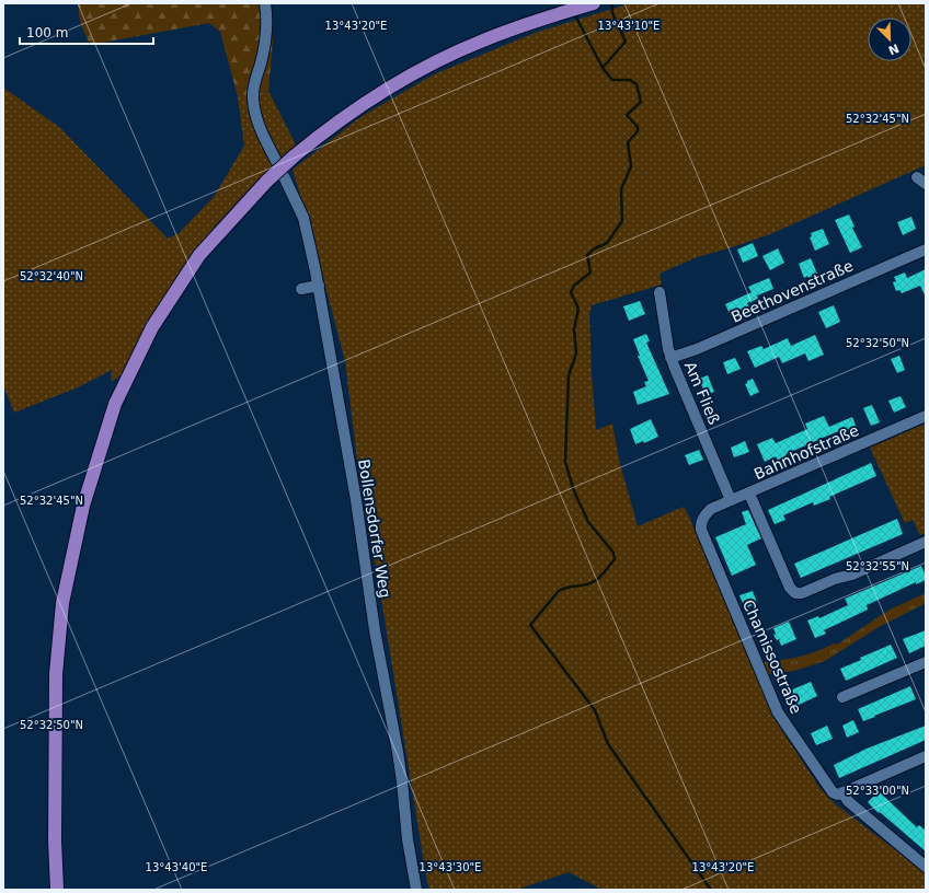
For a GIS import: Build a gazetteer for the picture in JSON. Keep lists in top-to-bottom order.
{
  "streets": {
    "street": [
      "Beethovenstraße",
      "Am Fließ",
      "Bahnhofstraße",
      "Bollensdorfer Weg",
      "Chamissostraße"
    ]
  },
  "crossings": [
    ["Beethovenstraße", "Am Fließ"],
    ["Am Fließ", "Bahnhofstraße"],
    ["Bahnhofstraße", "Chamissostraße"]
  ],
  "scale_bar": "100 m",
  "north": "bottom right",
  "coordinates": [
    "13°43'20\"E",
    "13°43'10\"E",
    "52°32'45\"N",
    "52°32'40\"N",
    "52°32'50\"N",
    "52°32'55\"N",
    "52°33'00\"N",
    "13°43'40\"E",
    "13°43'30\"E"
  ]
}
